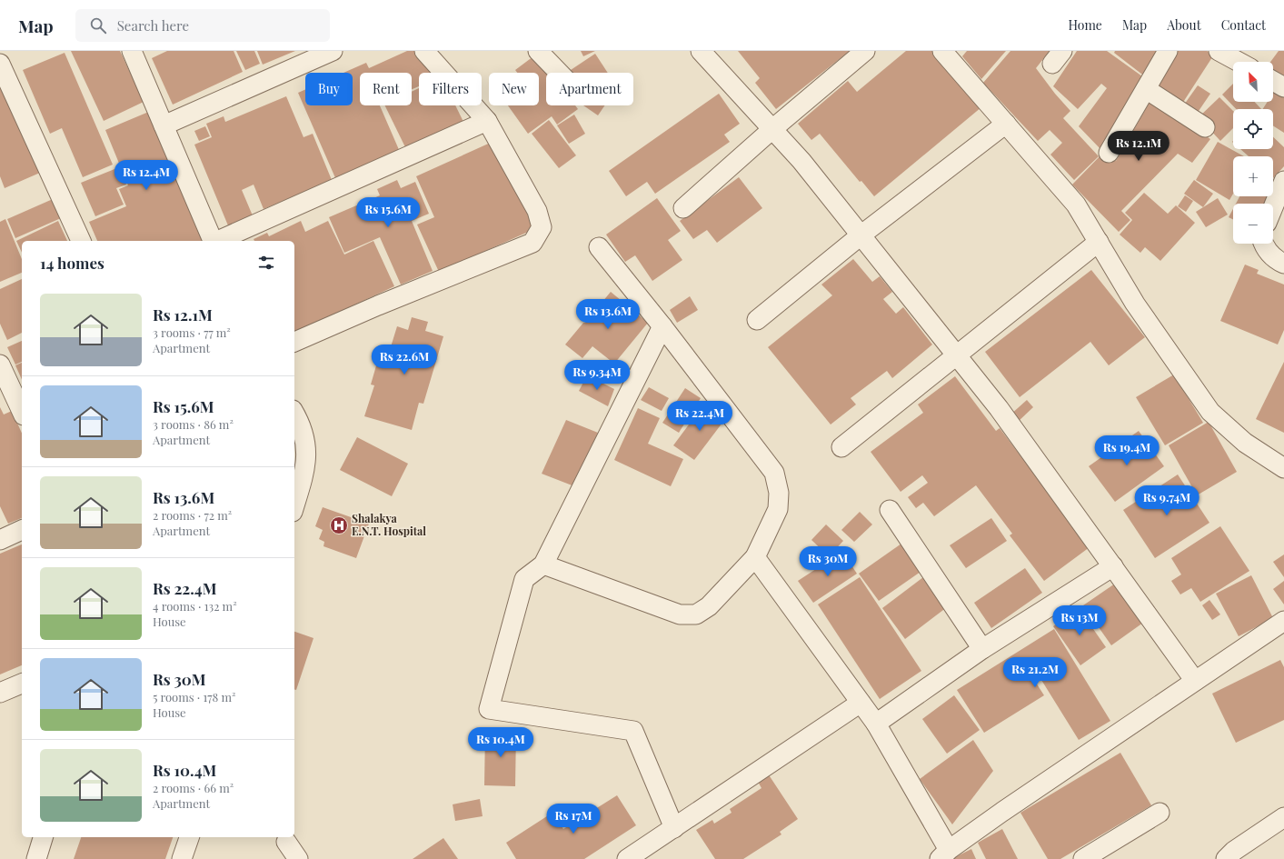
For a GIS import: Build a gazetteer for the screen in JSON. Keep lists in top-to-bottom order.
{
  "places": {
    "hospital": ["Shalakya E.N.T. Hospital"]
  },
  "north": "top left",
  "page": {
    "header": "Map",
    "search": "Search here",
    "nav": [
      "Home",
      "Map",
      "About",
      "Contact"
    ],
    "map_buttons": ["+", "−"],
    "chip": [
      "Buy",
      "Rent",
      "Filters",
      "New",
      "Apartment"
    ],
    "price": [
      "Rs 12.1M",
      "Rs 12.4M",
      "Rs 15.6M",
      "Rs 13.6M",
      "Rs 22.6M",
      "Rs 9.34M",
      "Rs 22.4M",
      "Rs 19.4M",
      "Rs 9.74M",
      "Rs 30M",
      "Rs 13M",
      "Rs 21.2M",
      "Rs 10.4M",
      "Rs 17M"
    ],
    "heading": "14 homes",
    "list": [
      {
        "name": "Rs 12.1M",
        "note": "3 rooms · 77 m² · Apartment"
      },
      {
        "name": "Rs 15.6M",
        "note": "3 rooms · 86 m² · Apartment"
      },
      {
        "name": "Rs 13.6M",
        "note": "2 rooms · 72 m² · Apartment"
      },
      {
        "name": "Rs 22.4M",
        "note": "4 rooms · 132 m² · House"
      },
      {
        "name": "Rs 30M",
        "note": "5 rooms · 178 m² · House"
      },
      {
        "name": "Rs 10.4M",
        "note": "2 rooms · 66 m² · Apartment"
      }
    ]
  }
}
